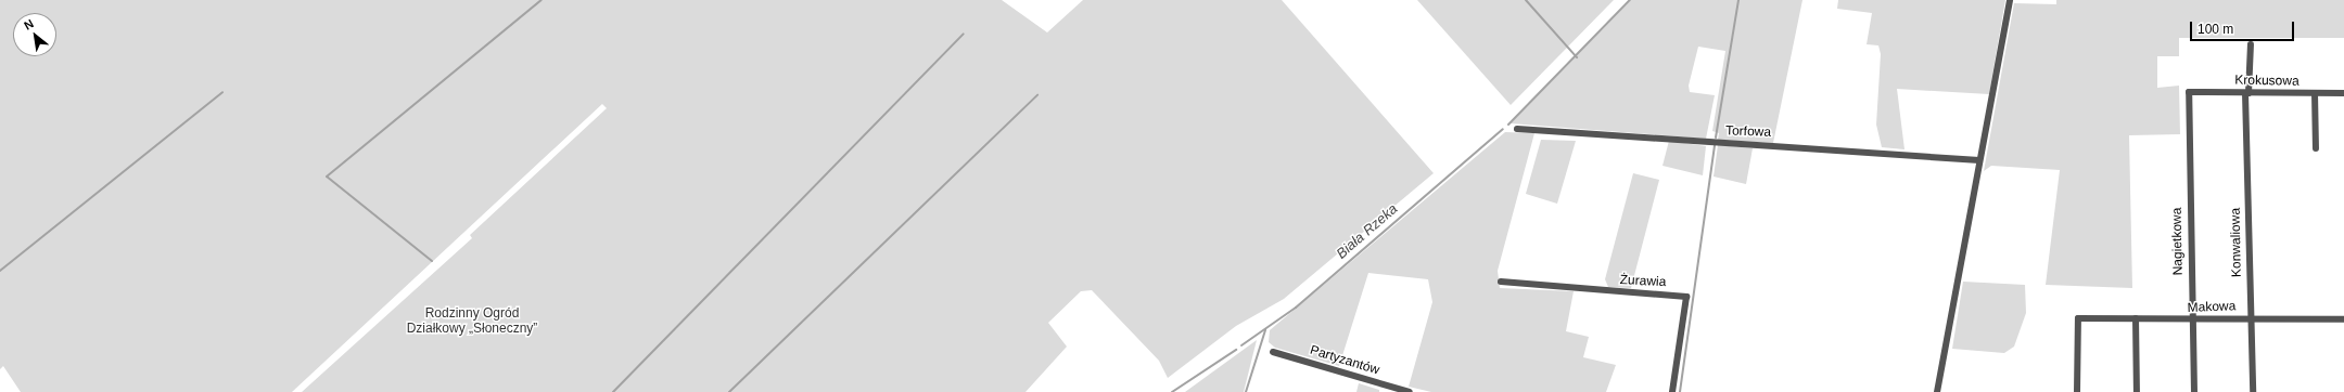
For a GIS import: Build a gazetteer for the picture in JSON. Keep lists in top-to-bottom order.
{
  "streets": {
    "street": [
      "Krokusowa",
      "Torfowa",
      "Nagietkowa",
      "Konwaliowa",
      "Żurawia",
      "Makowa",
      "Partyzantów"
    ]
  },
  "crossings": [
    ["Krokusowa", "Nagietkowa"],
    ["Krokusowa", "Konwaliowa"],
    ["Nagietkowa", "Makowa"],
    ["Konwaliowa", "Makowa"]
  ],
  "water": ["Biała Rzeka"],
  "parks": ["Rodzinny Ogród Działkowy „Słoneczny”"],
  "scale_bar": "100 m",
  "north": "top left"
}
